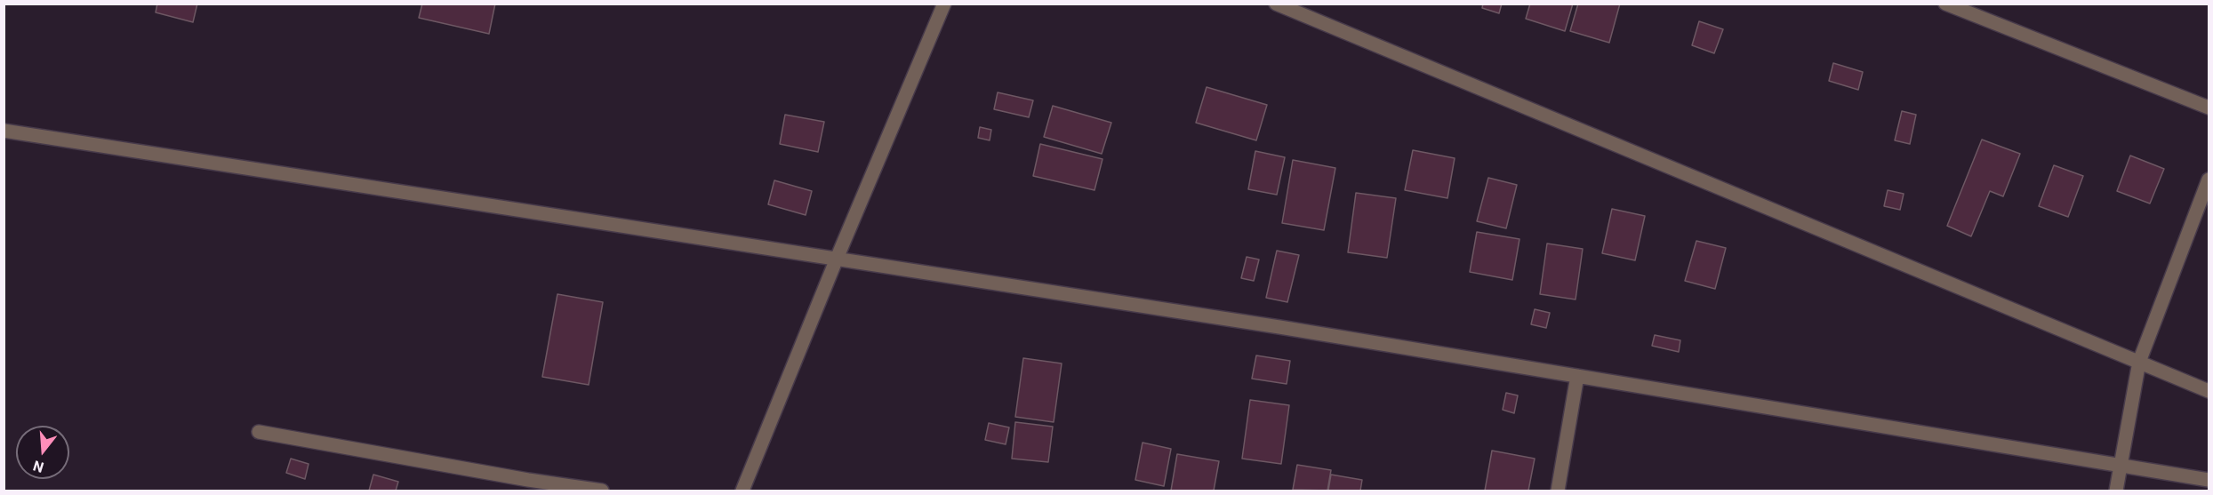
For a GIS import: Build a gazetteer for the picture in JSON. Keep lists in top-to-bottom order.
{
  "north": "bottom"
}
